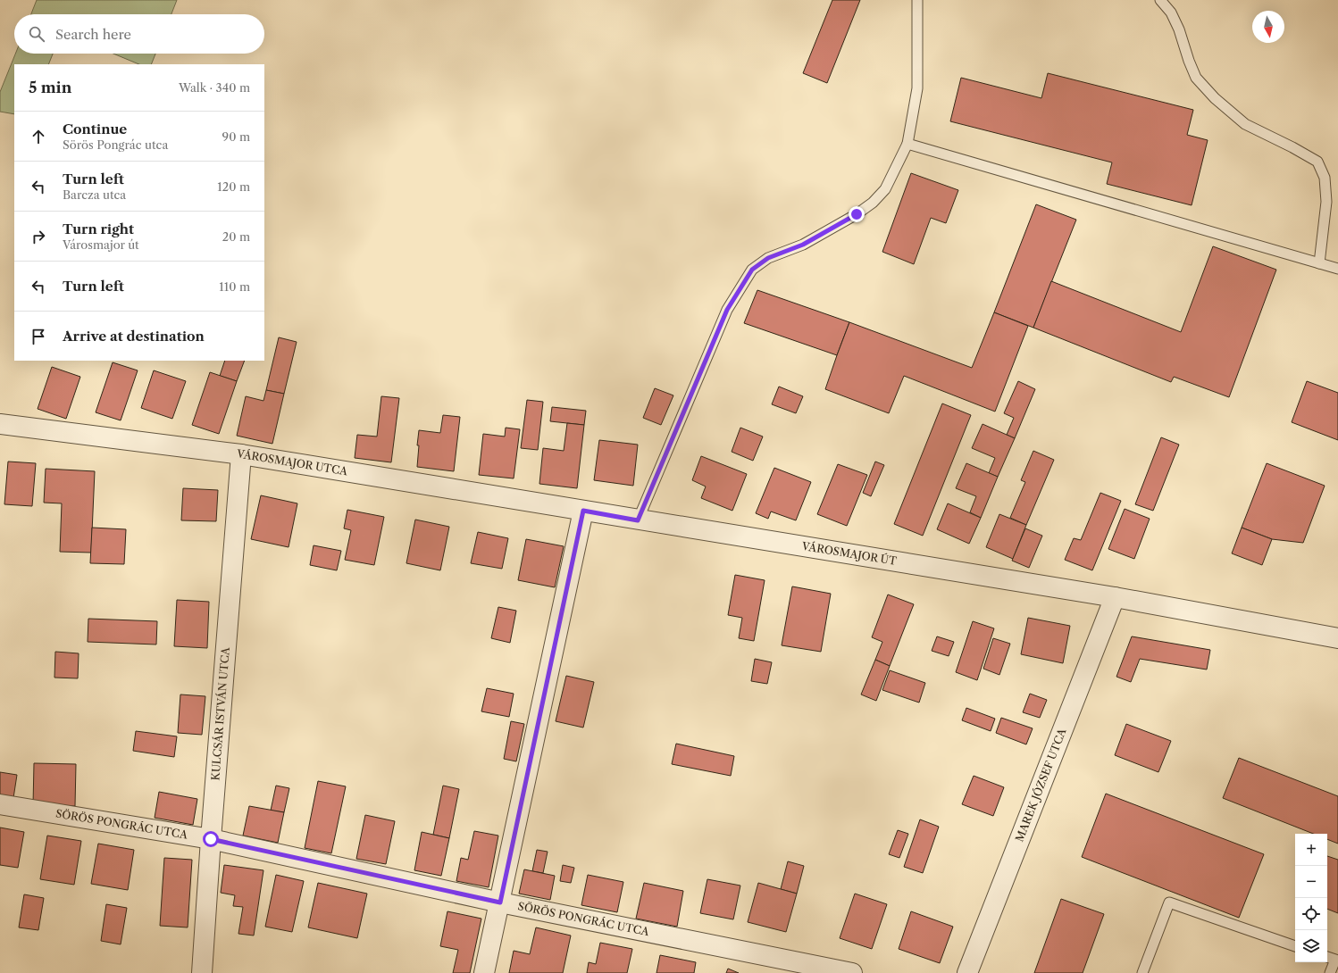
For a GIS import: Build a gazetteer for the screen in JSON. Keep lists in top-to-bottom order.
{
  "streets": {
    "street": [
      "VÁROSMAJOR UTCA",
      "VÁROSMAJOR ÚT",
      "KULCSÁR ISTVÁN UTCA",
      "MAREK JÓZSEF UTCA",
      "SÖRÖS PONGRÁC UTCA"
    ]
  },
  "crossings": [
    ["VÁROSMAJOR UTCA", "VÁROSMAJOR ÚT"],
    ["VÁROSMAJOR UTCA", "KULCSÁR ISTVÁN UTCA"],
    ["VÁROSMAJOR ÚT", "MAREK JÓZSEF UTCA"],
    ["KULCSÁR ISTVÁN UTCA", "SÖRÖS PONGRÁC UTCA"]
  ],
  "north": "bottom",
  "page": {
    "search": "Search here",
    "heading": ["5 min", "Walk · 340 m"],
    "list": [
      ["Continue", "Sörös Pongrác utca", "90 m"],
      ["Turn left", "Barcza utca", "120 m"],
      ["Turn right", "Városmajor út", "20 m"],
      ["Turn left", "110 m"],
      "Arrive at destination"
    ],
    "map_buttons": ["+", "−"]
  }
}
